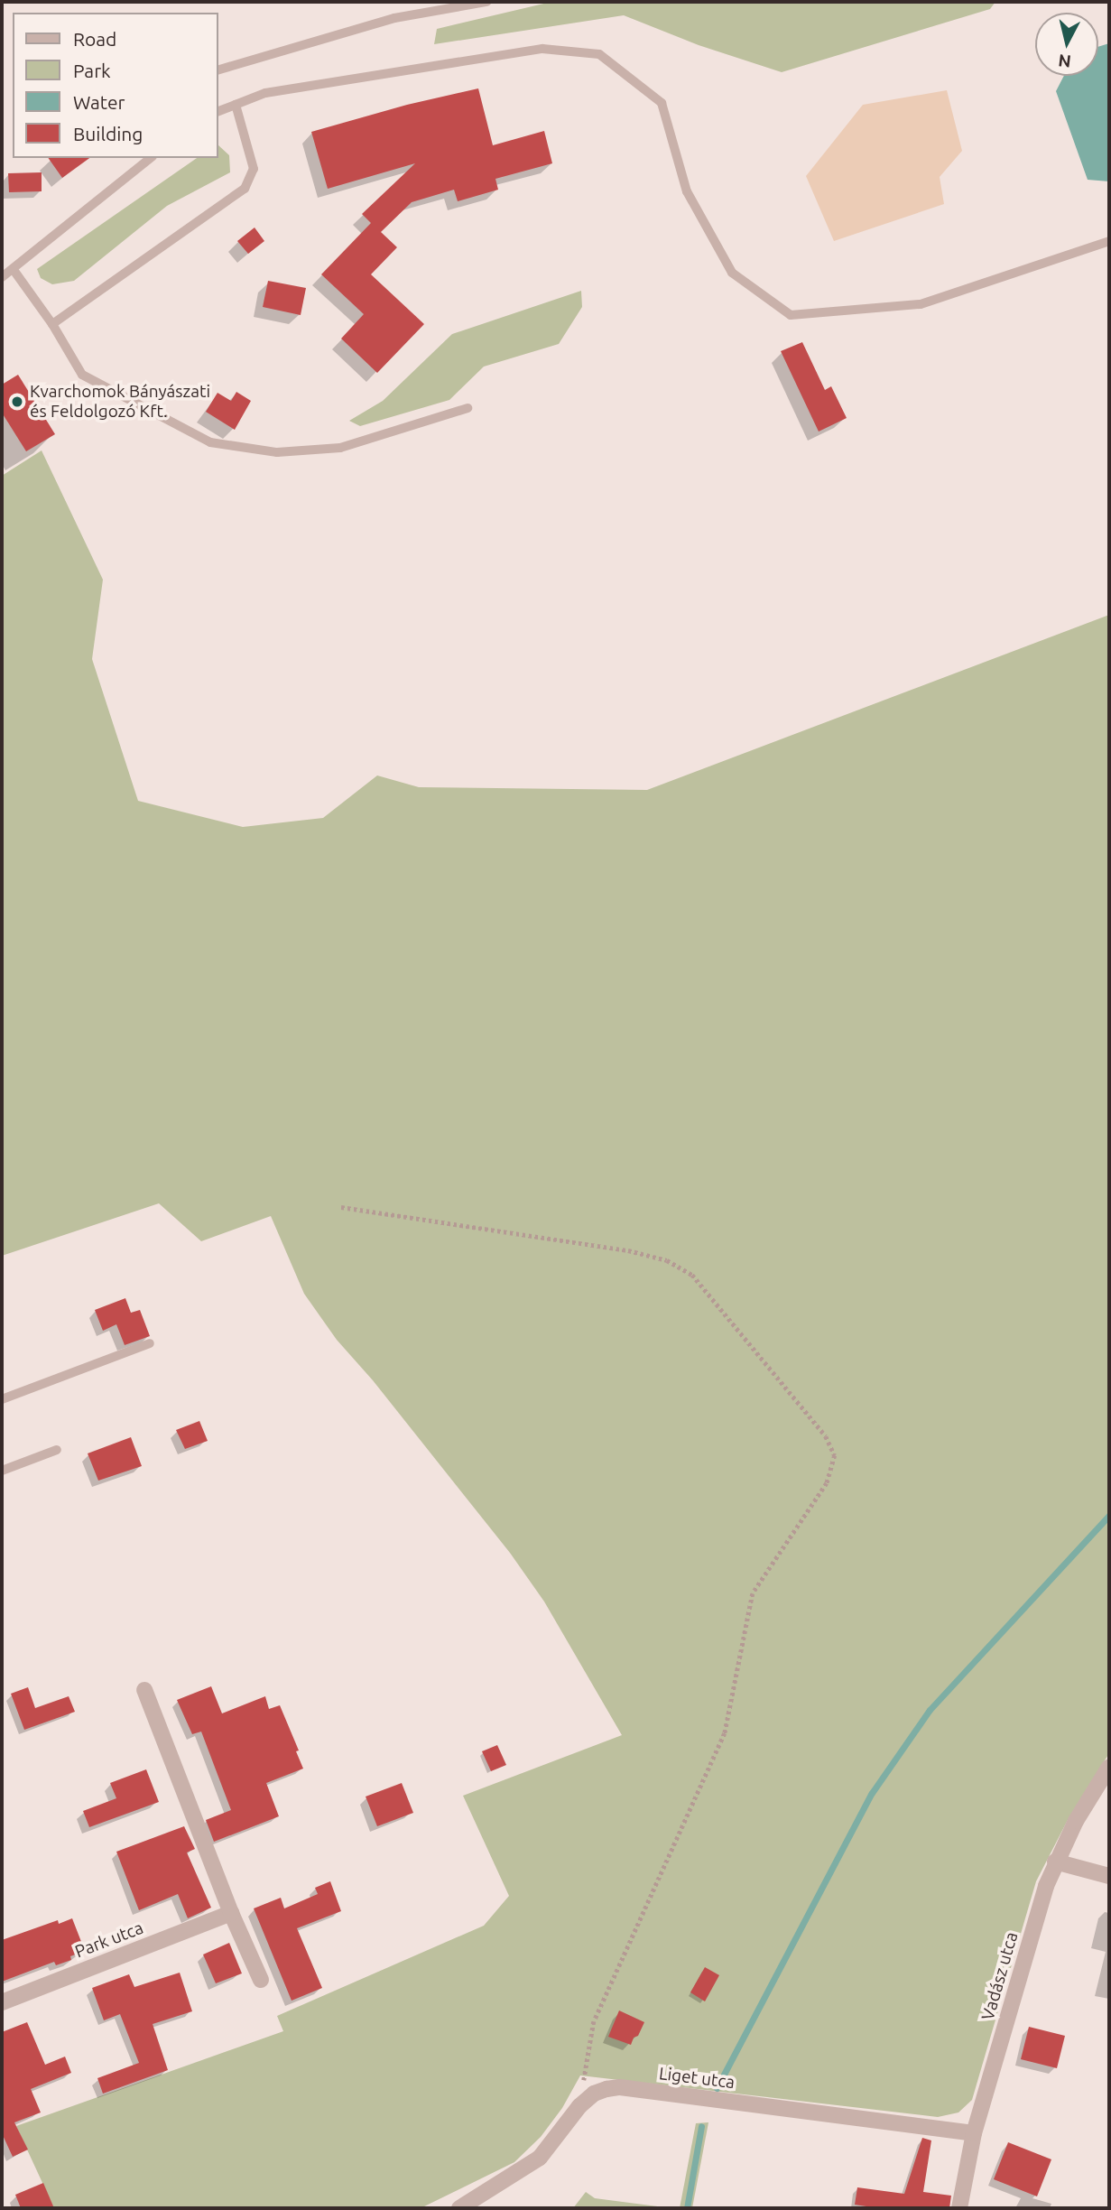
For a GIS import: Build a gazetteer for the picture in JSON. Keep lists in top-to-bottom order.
{
  "streets": {
    "street": ["Park utca", "Vadász utca", "Liget utca"]
  },
  "crossings": [
    ["Vadász utca", "Liget utca"]
  ],
  "places": ["Kvarchomok Bányászati és Feldolgozó Kft."],
  "legend": [
    "Road",
    "Park",
    "Water",
    "Building"
  ],
  "north": "bottom"
}
